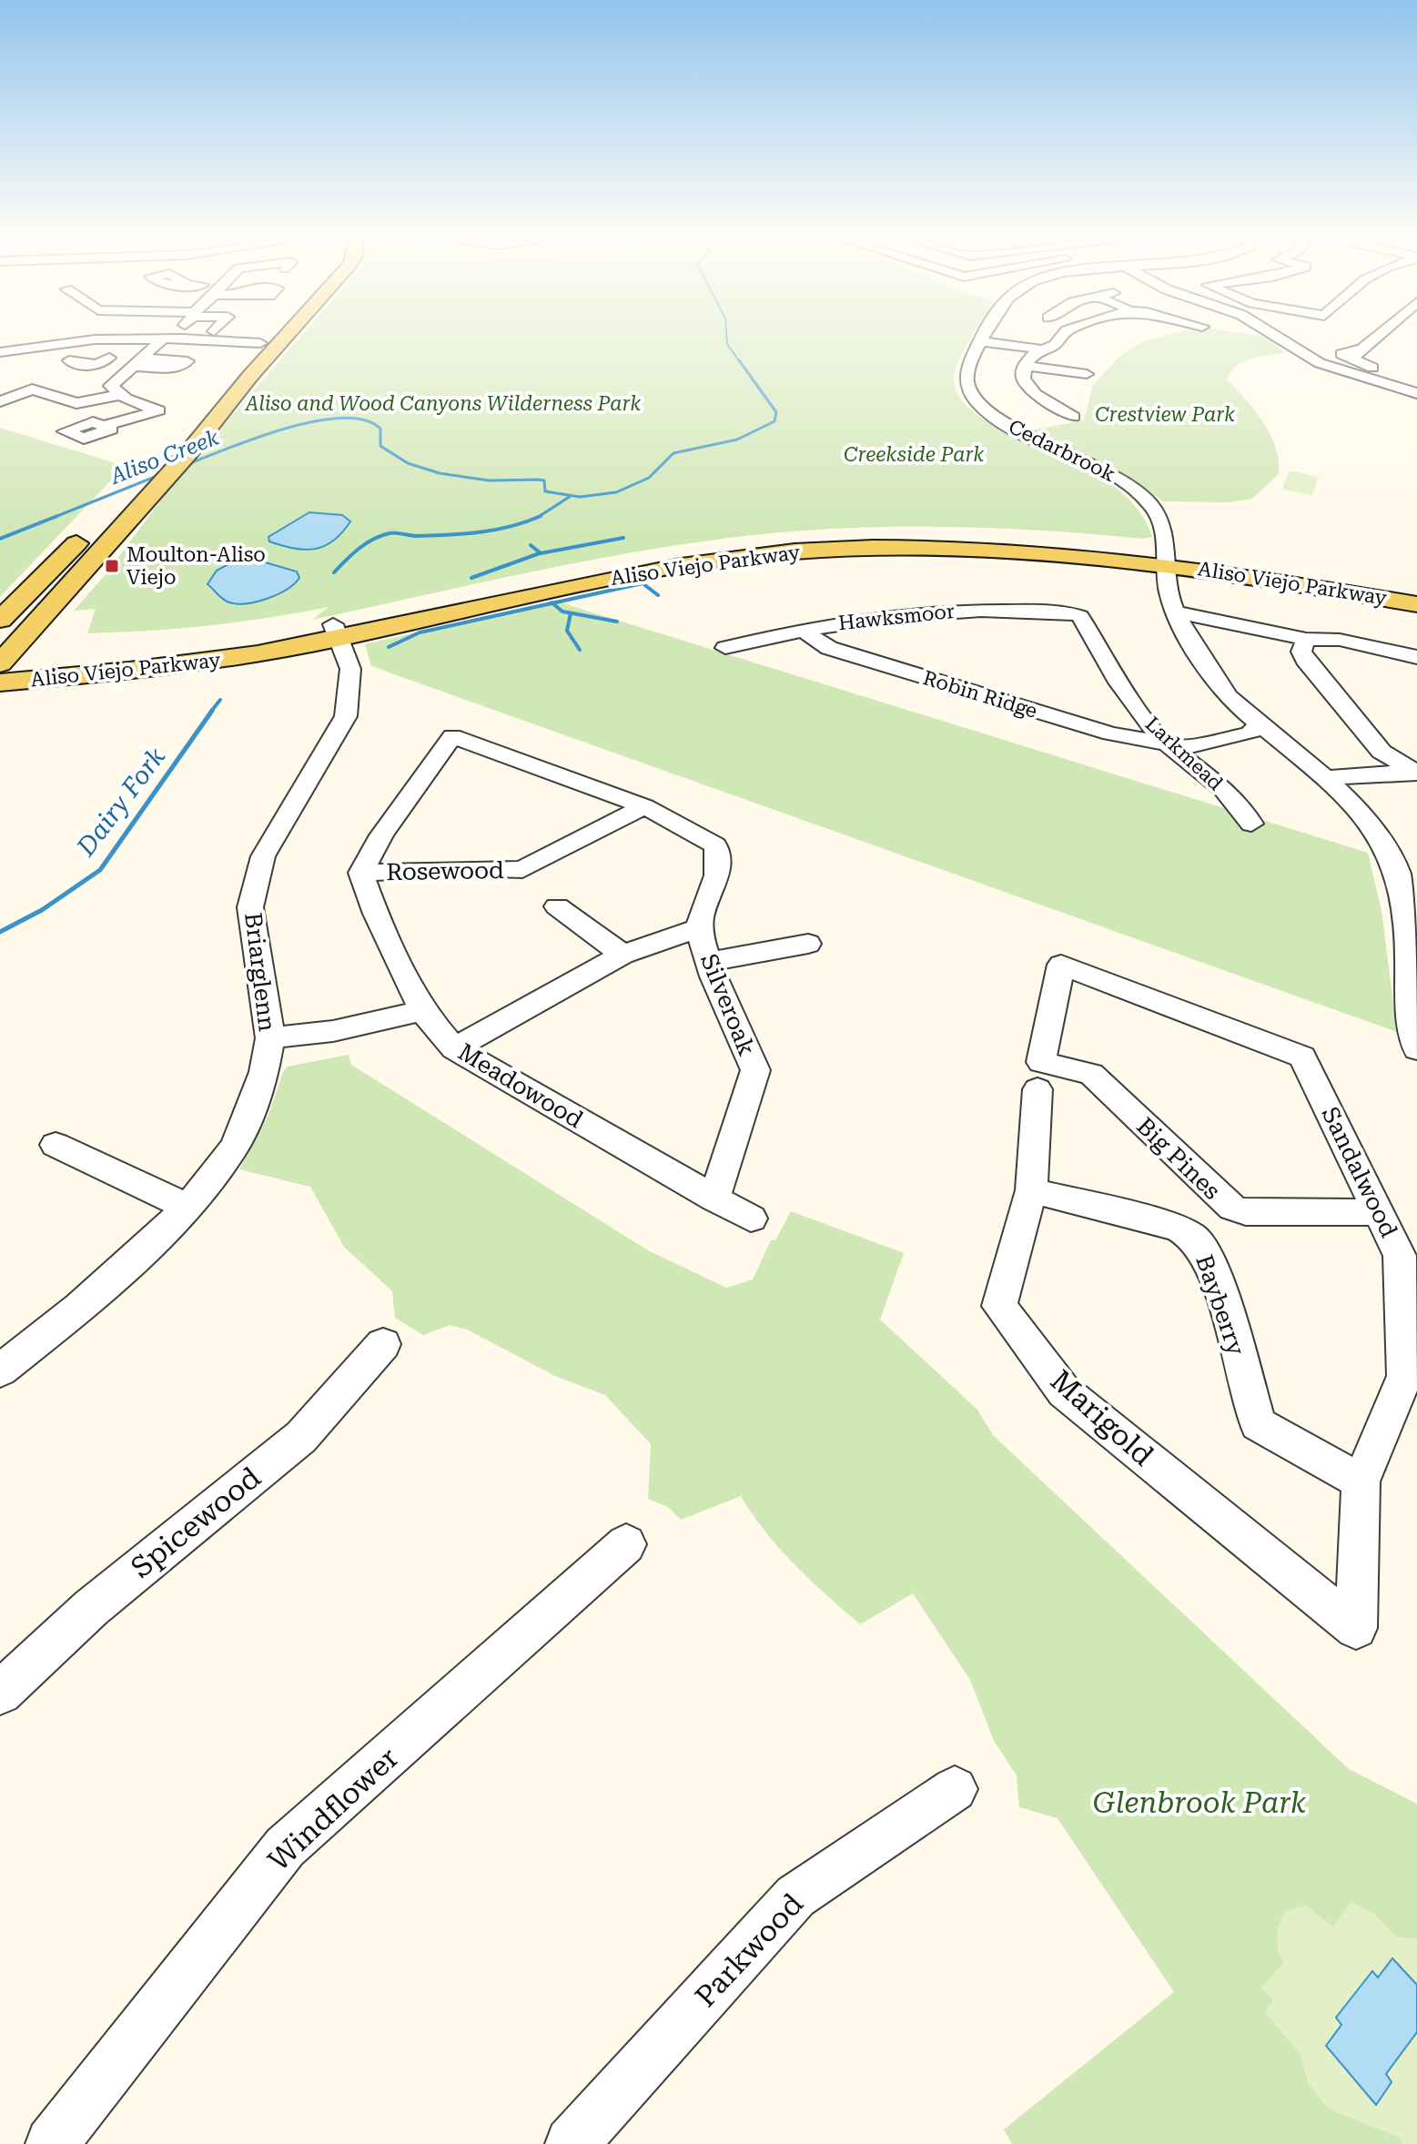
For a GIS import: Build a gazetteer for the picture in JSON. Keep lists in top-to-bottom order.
{
  "streets": {
    "main road": ["Aliso Viejo Parkway"],
    "street": [
      "Cedarbrook",
      "Hawksmoor",
      "Robin Ridge",
      "Larkmead",
      "Rosewood",
      "Briarglenn",
      "Silveroak",
      "Meadowood",
      "Big Pines",
      "Sandalwood",
      "Bayberry",
      "Marigold",
      "Spicewood",
      "Windflower",
      "Parkwood"
    ]
  },
  "crossings": [
    ["Cedarbrook", "Aliso Viejo Parkway"],
    ["Cedarbrook", "Robin Ridge"],
    ["Aliso Viejo Parkway", "Briarglenn"],
    ["Hawksmoor", "Robin Ridge"],
    ["Hawksmoor", "Larkmead"],
    ["Robin Ridge", "Larkmead"],
    ["Rosewood", "Silveroak"],
    ["Rosewood", "Meadowood"],
    ["Silveroak", "Meadowood"],
    ["Big Pines", "Sandalwood"],
    ["Big Pines", "Marigold"],
    ["Sandalwood", "Bayberry"],
    ["Sandalwood", "Marigold"],
    ["Bayberry", "Marigold"]
  ],
  "water": ["Aliso Creek", "Dairy Fork"],
  "parks": [
    "Aliso and Wood Canyons Wilderness Park",
    "Crestview Park",
    "Creekside Park",
    "Glenbrook Park"
  ],
  "places": {
    "transit": ["Moulton-Aliso Viejo"]
  }
}
